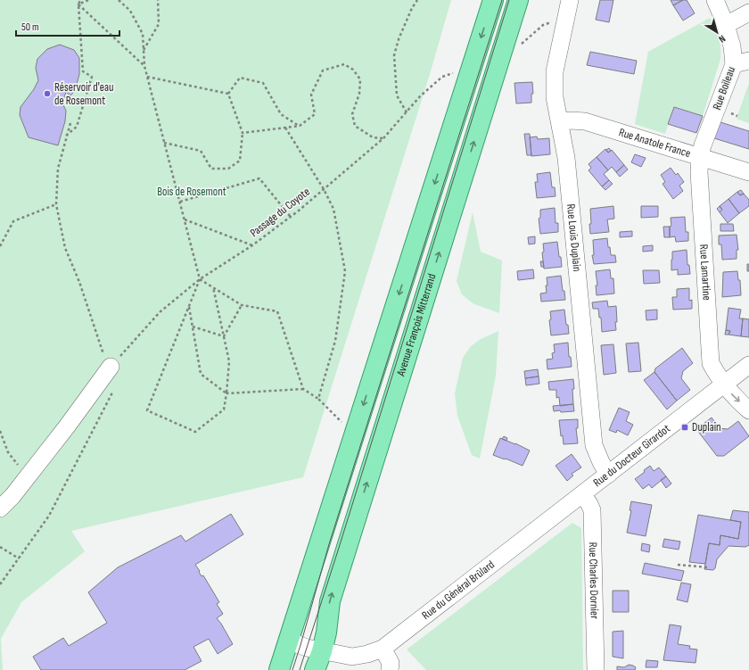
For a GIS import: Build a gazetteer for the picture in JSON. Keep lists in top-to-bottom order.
{
  "streets": {
    "main road": ["Avenue François Mitterrand"],
    "street": [
      "Rue Boileau",
      "Rue Anatole France",
      "Rue Louis Duplain",
      "Rue Lamartine",
      "Rue du Docteur Girardot",
      "Rue Charles Dornier",
      "Rue du Général Brûlard"
    ],
    "path": ["Passage du Coyote"]
  },
  "crossings": [
    ["Rue Boileau", "Rue Anatole France"],
    ["Rue Boileau", "Rue Lamartine"],
    ["Rue Anatole France", "Rue Louis Duplain"],
    ["Rue Anatole France", "Rue Lamartine"],
    ["Rue Louis Duplain", "Rue du Docteur Girardot"],
    ["Rue Lamartine", "Rue du Docteur Girardot"],
    ["Avenue François Mitterrand", "Rue du Général Brûlard"],
    ["Rue du Docteur Girardot", "Rue Charles Dornier"],
    ["Rue du Docteur Girardot", "Rue du Général Brûlard"],
    ["Rue Charles Dornier", "Rue du Général Brûlard"]
  ],
  "parks": ["Bois de Rosemont"],
  "places": {
    "other": ["Réservoir d'eau de Rosemont"],
    "transit": ["Duplain"]
  },
  "scale_bar": "50 m",
  "north": "bottom right"
}
